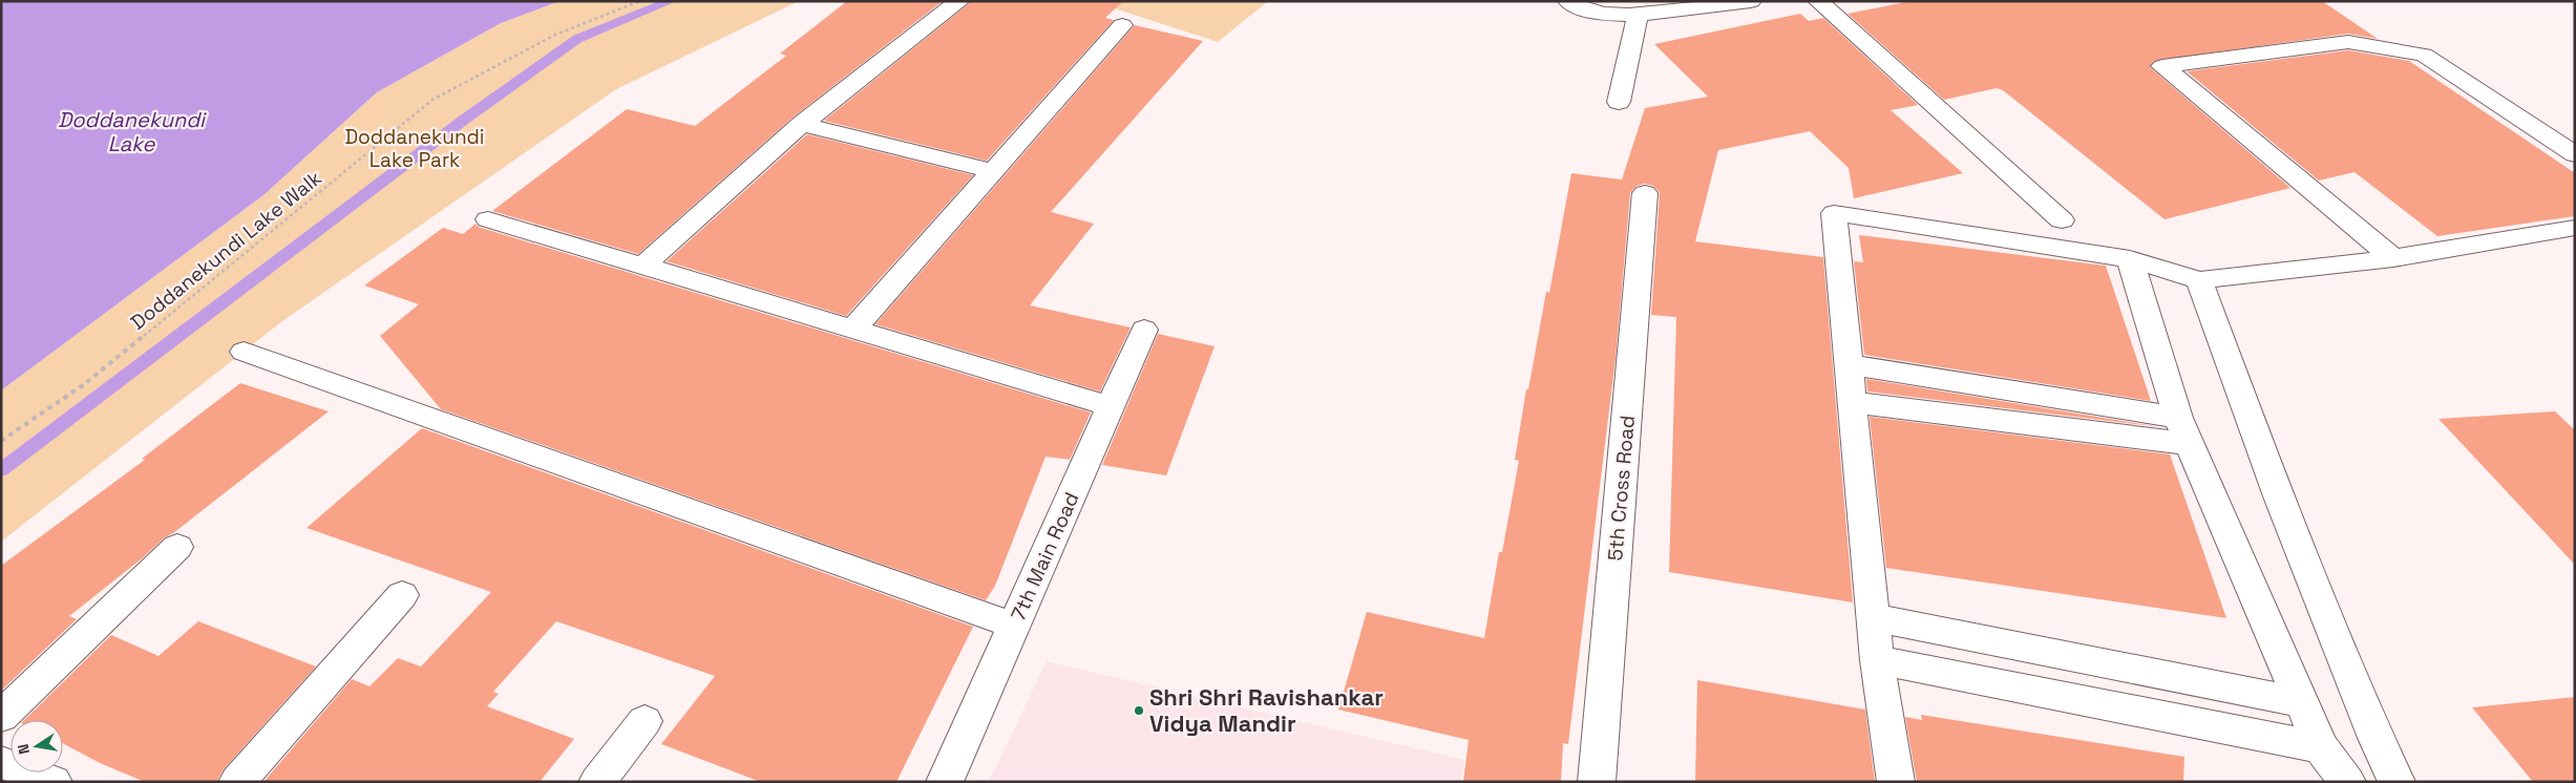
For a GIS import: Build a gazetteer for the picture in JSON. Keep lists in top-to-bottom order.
{
  "streets": {
    "street": ["5th Cross Road", "7th Main Road"],
    "path": ["Doddanekundi Lake Walk"]
  },
  "water": ["Doddanekundi Lake"],
  "parks": ["Doddanekundi Lake Park"],
  "places": ["Shri Shri Ravishankar Vidya Mandir"],
  "north": "left"
}
